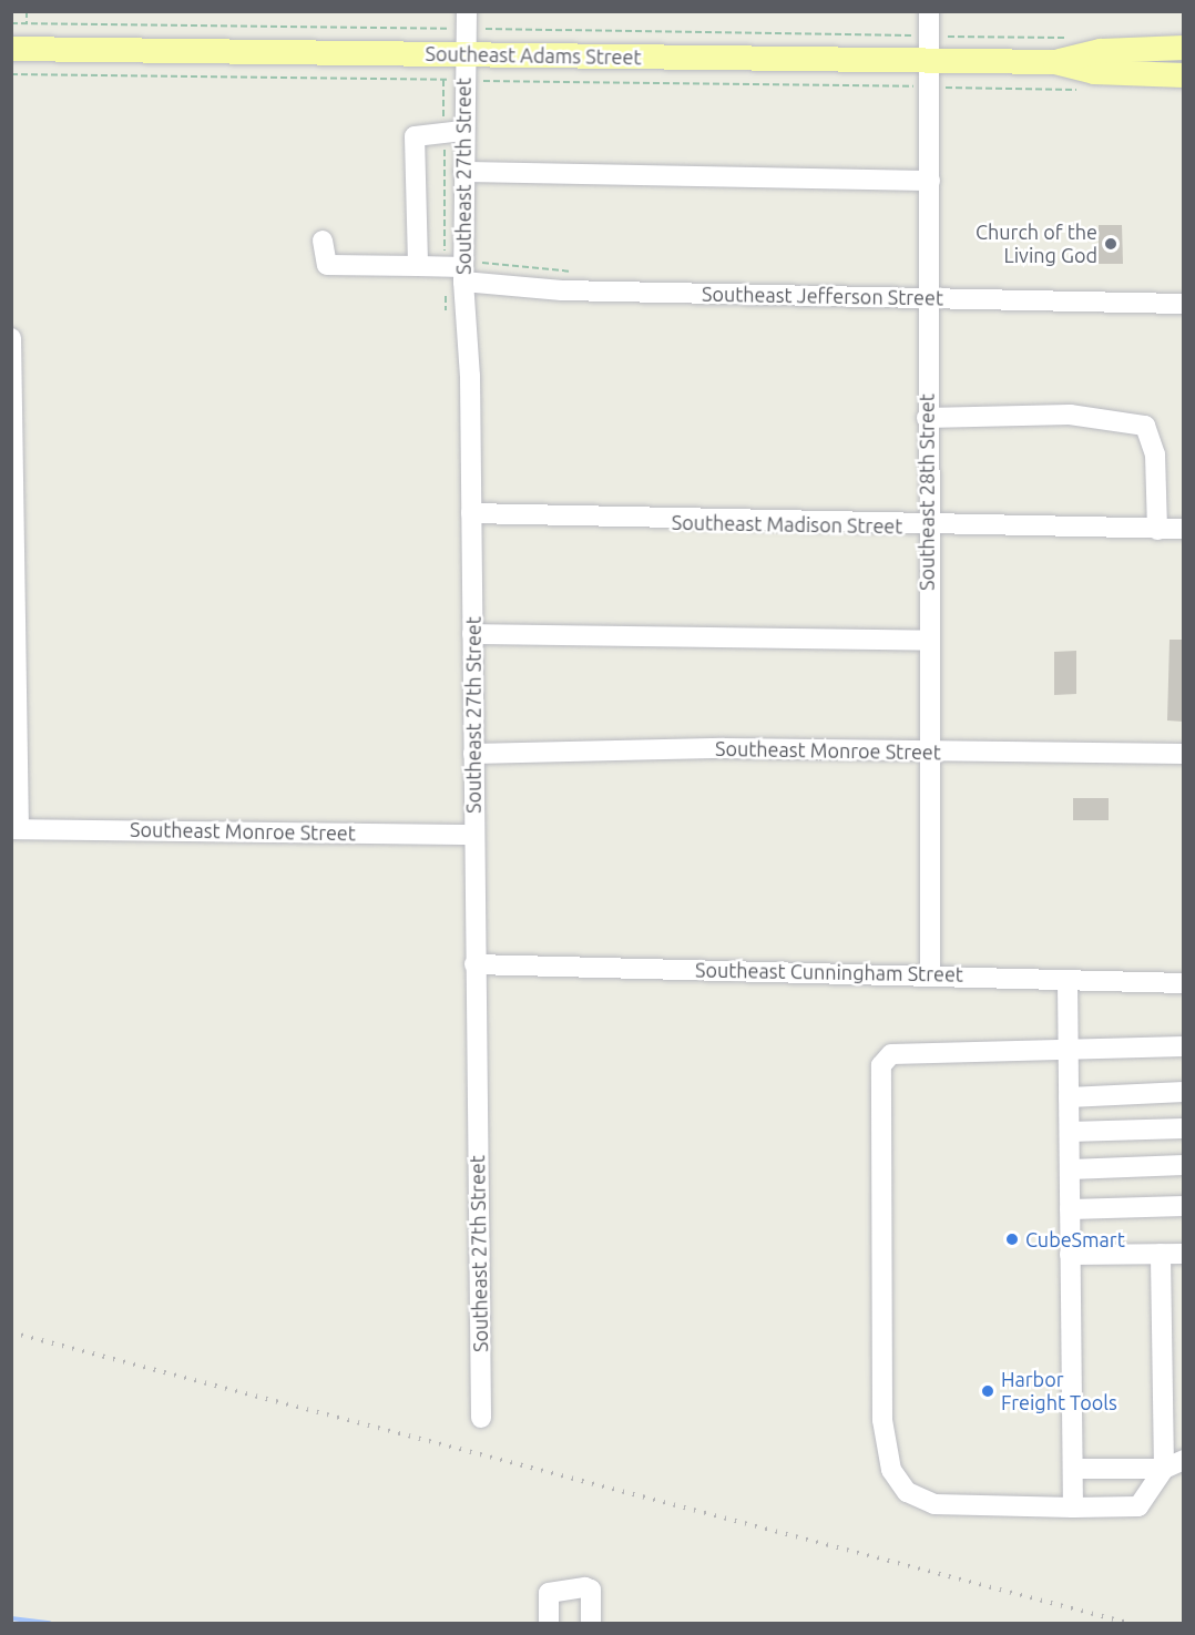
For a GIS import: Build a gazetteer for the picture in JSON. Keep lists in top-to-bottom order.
{
  "streets": {
    "main road": ["Southeast Adams Street"],
    "street": [
      "Southeast 27th Street",
      "Southeast Jefferson Street",
      "Southeast 28th Street",
      "Southeast Madison Street",
      "Southeast Monroe Street",
      "Southeast Cunningham Street"
    ]
  },
  "crossings": [
    ["Southeast Adams Street", "Southeast 27th Street"],
    ["Southeast Adams Street", "Southeast 28th Street"],
    ["Southeast 27th Street", "Southeast Jefferson Street"],
    ["Southeast 27th Street", "Southeast Madison Street"],
    ["Southeast 27th Street", "Southeast Monroe Street"],
    ["Southeast 27th Street", "Southeast Cunningham Street"],
    ["Southeast Jefferson Street", "Southeast 28th Street"],
    ["Southeast 28th Street", "Southeast Madison Street"],
    ["Southeast 28th Street", "Southeast Monroe Street"],
    ["Southeast 28th Street", "Southeast Cunningham Street"]
  ],
  "places": ["Church of the Living God", "CubeSmart", "Harbor Freight Tools"]
}
